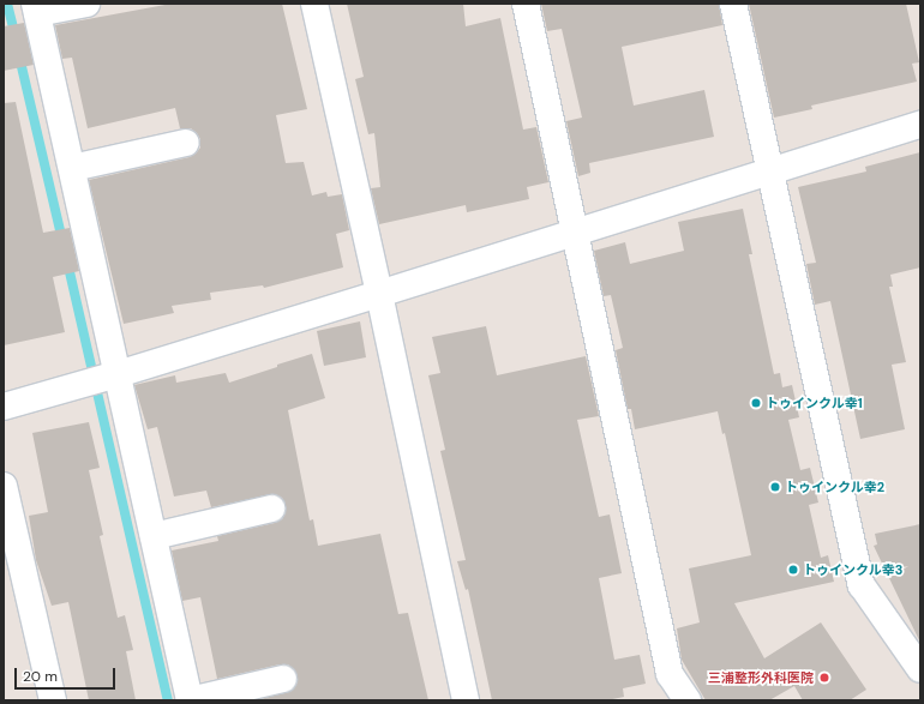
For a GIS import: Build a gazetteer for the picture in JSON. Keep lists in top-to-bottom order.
{
  "places": [
    "トゥインクル幸1",
    "トゥインクル幸2",
    "トゥインクル幸3",
    "三浦整形外科医院"
  ],
  "scale_bar": "20 m"
}
